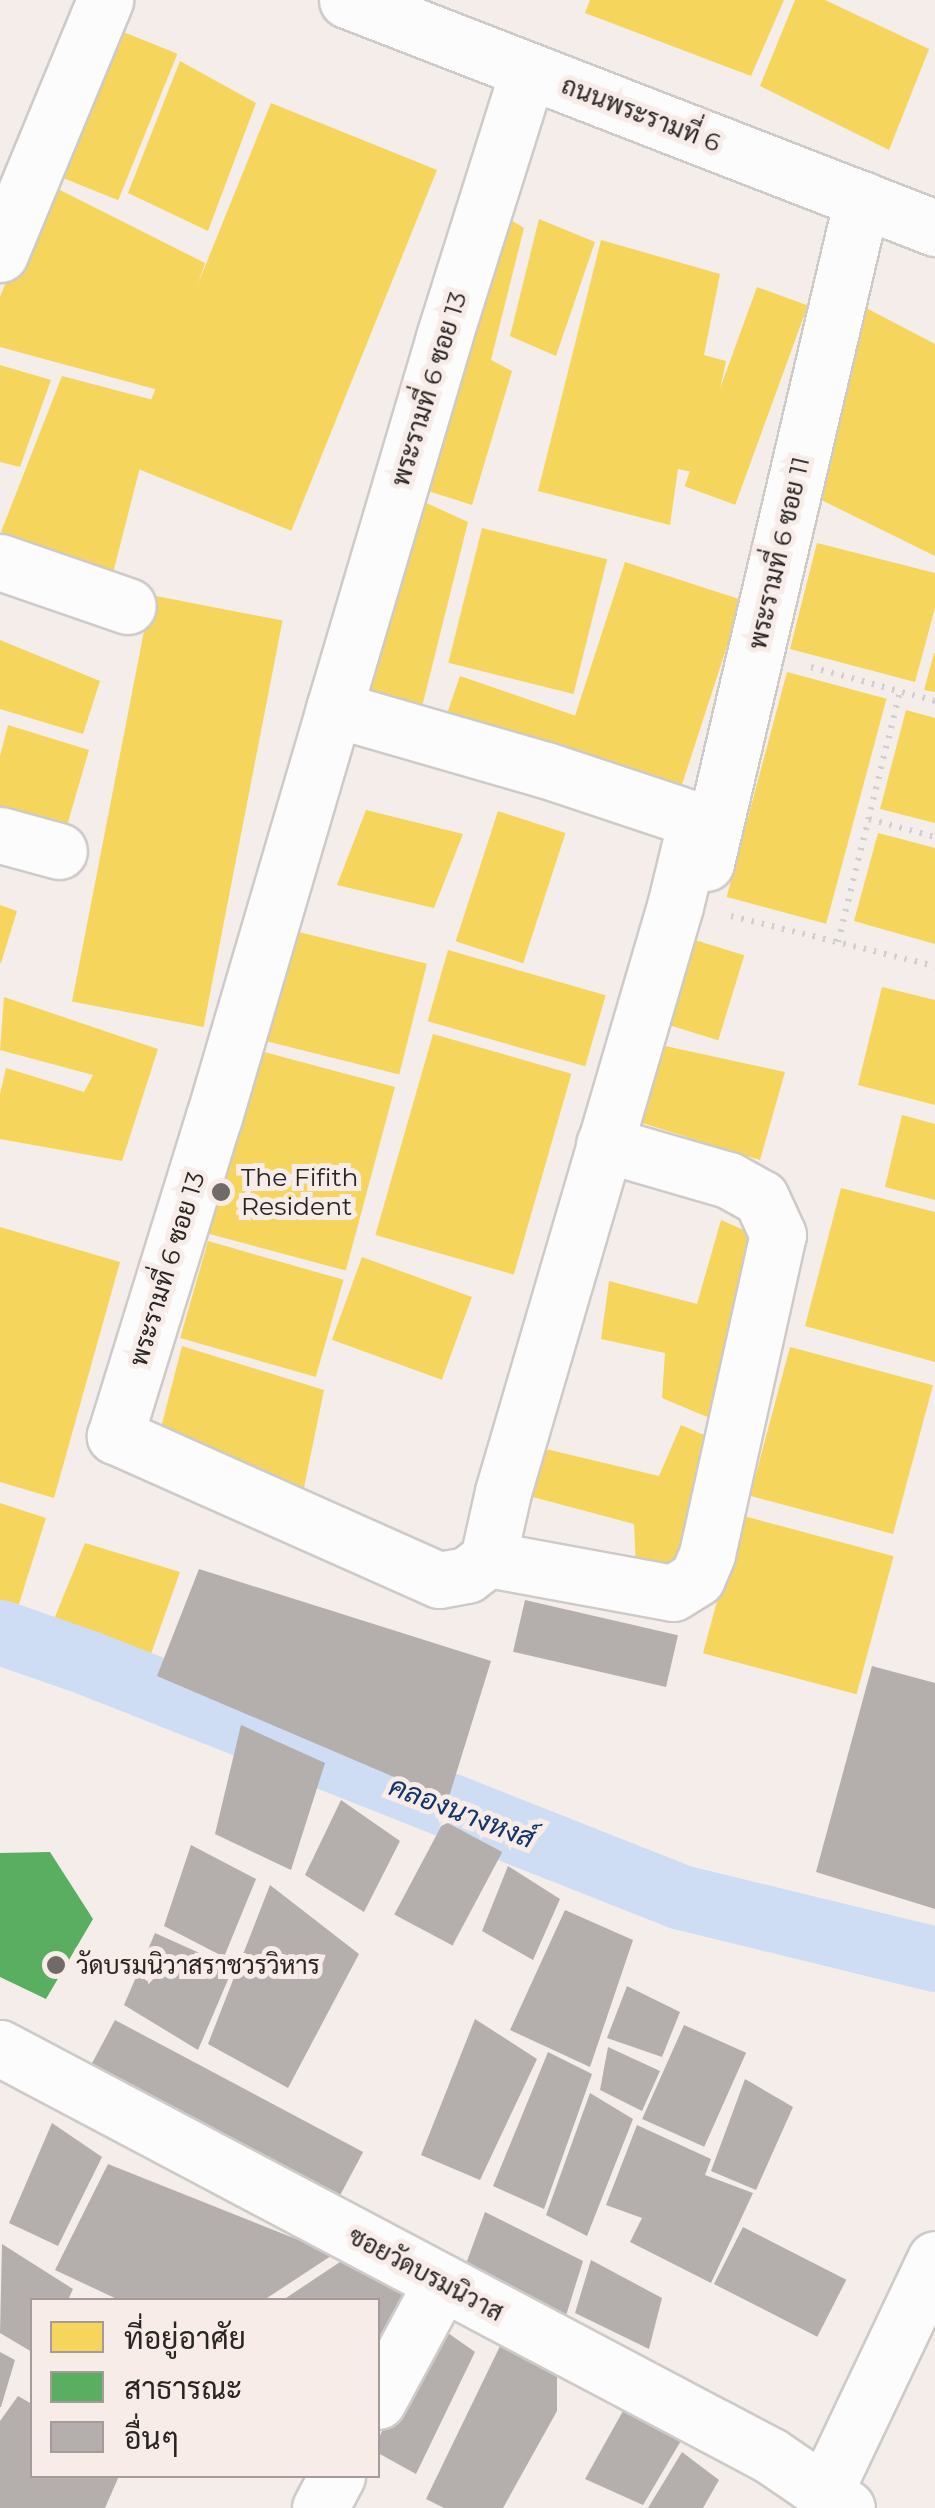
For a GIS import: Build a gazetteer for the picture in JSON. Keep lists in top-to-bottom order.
{
  "streets": {
    "street": [
      "ถนนพระรามที่ 6",
      "พระรามที่ 6 ซอย 13",
      "พระรามที่ 6 ซอย 11",
      "ซอยวัดบรมนิวาส"
    ]
  },
  "crossings": [
    ["ถนนพระรามที่ 6", "พระรามที่ 6 ซอย 13"],
    ["ถนนพระรามที่ 6", "พระรามที่ 6 ซอย 11"]
  ],
  "water": ["คลองนางหงส์"],
  "places": ["The Fifith Resident", "วัดบรมนิวาสราชวรวิหาร"],
  "legend": ["ที่อยู่อาศัย", "สาธารณะ", "อื่นๆ"]
}
